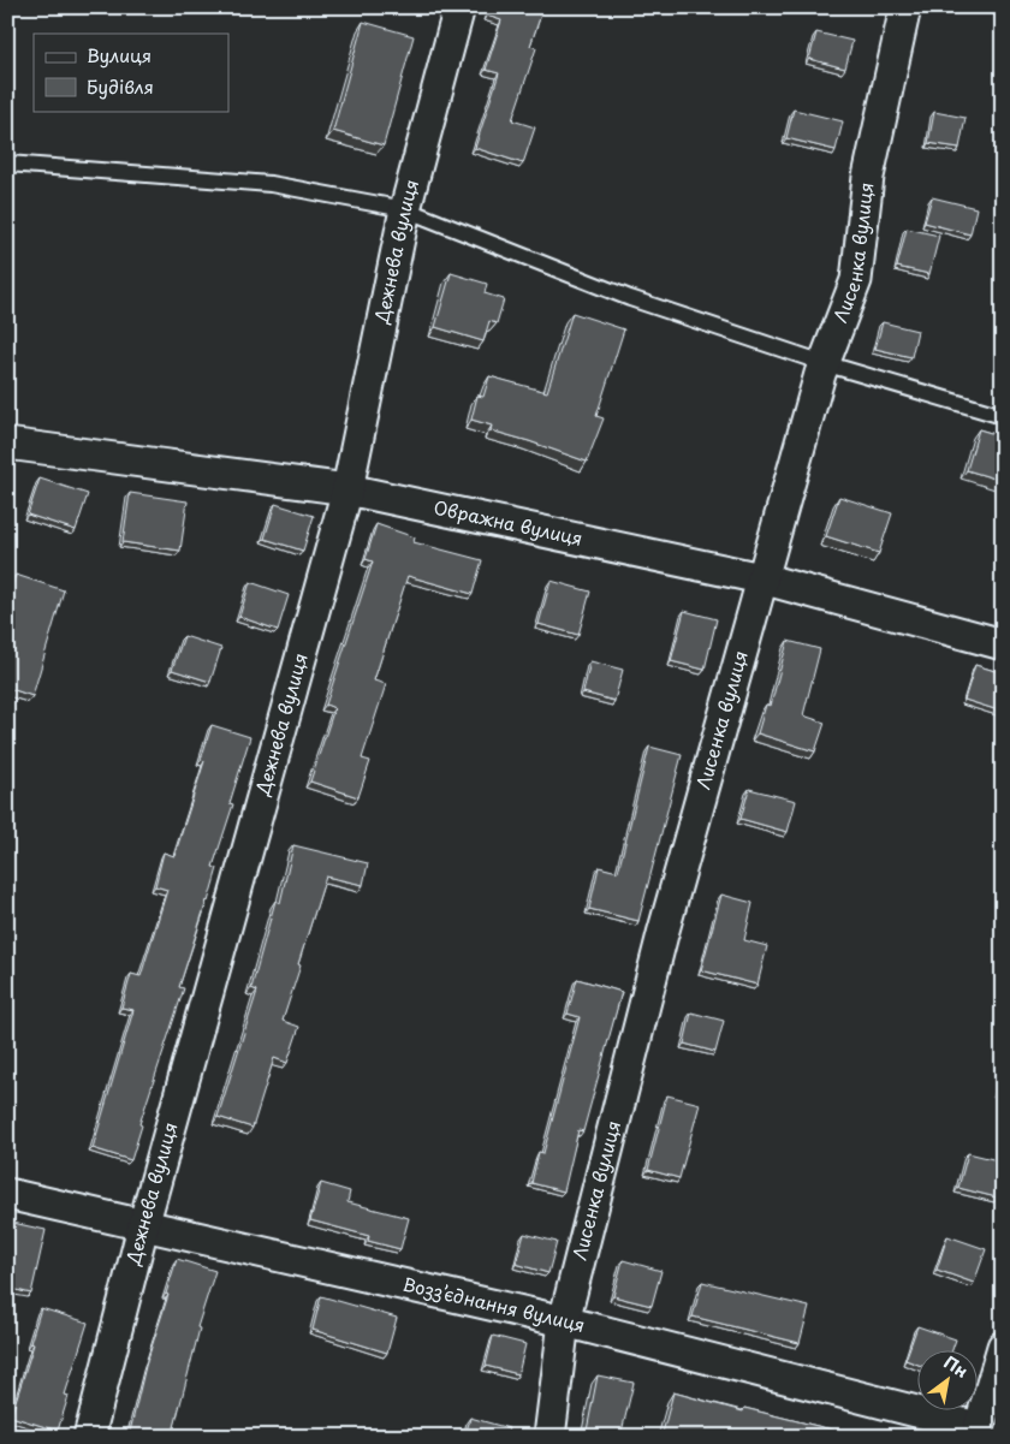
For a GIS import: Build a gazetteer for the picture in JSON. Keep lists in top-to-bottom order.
{
  "streets": {
    "street": [
      "Дежнева вулиця",
      "Лисенка вулиця",
      "Овражна вулиця",
      "Возз’єднання вулиця"
    ]
  },
  "crossings": [
    ["Дежнева вулиця", "Овражна вулиця"],
    ["Дежнева вулиця", "Возз’єднання вулиця"],
    ["Лисенка вулиця", "Овражна вулиця"],
    ["Лисенка вулиця", "Возз’єднання вулиця"]
  ],
  "legend": ["Вулиця", "Будівля"],
  "north": "top right"
}
